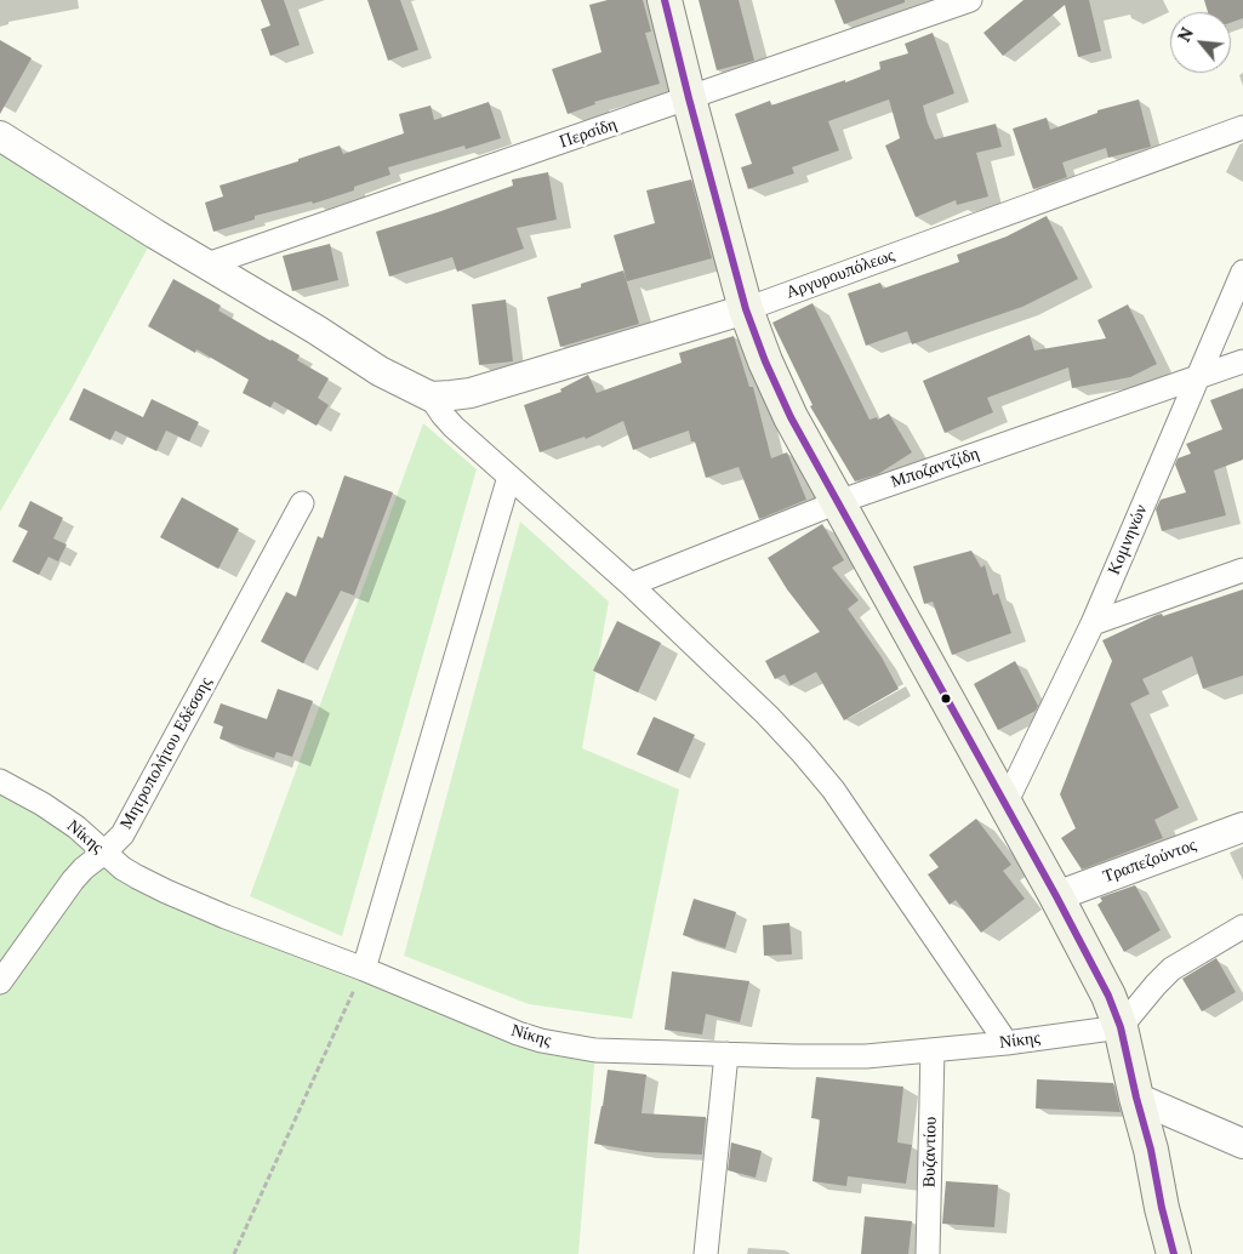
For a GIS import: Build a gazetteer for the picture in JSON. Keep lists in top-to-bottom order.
{
  "streets": {
    "street": [
      "Περσίδη",
      "Αργυρουπόλεως",
      "Μποζαντζίδη",
      "Κομνηνών",
      "Μητροπολήτου Εδέσσης",
      "Νίκης",
      "Τραπεζούντος",
      "Βυζαντίου"
    ]
  },
  "crossings": [
    ["Μποζαντζίδη", "Κομνηνών"],
    ["Μητροπολήτου Εδέσσης", "Νίκης"],
    ["Νίκης", "Βυζαντίου"]
  ],
  "north": "top left"
}
